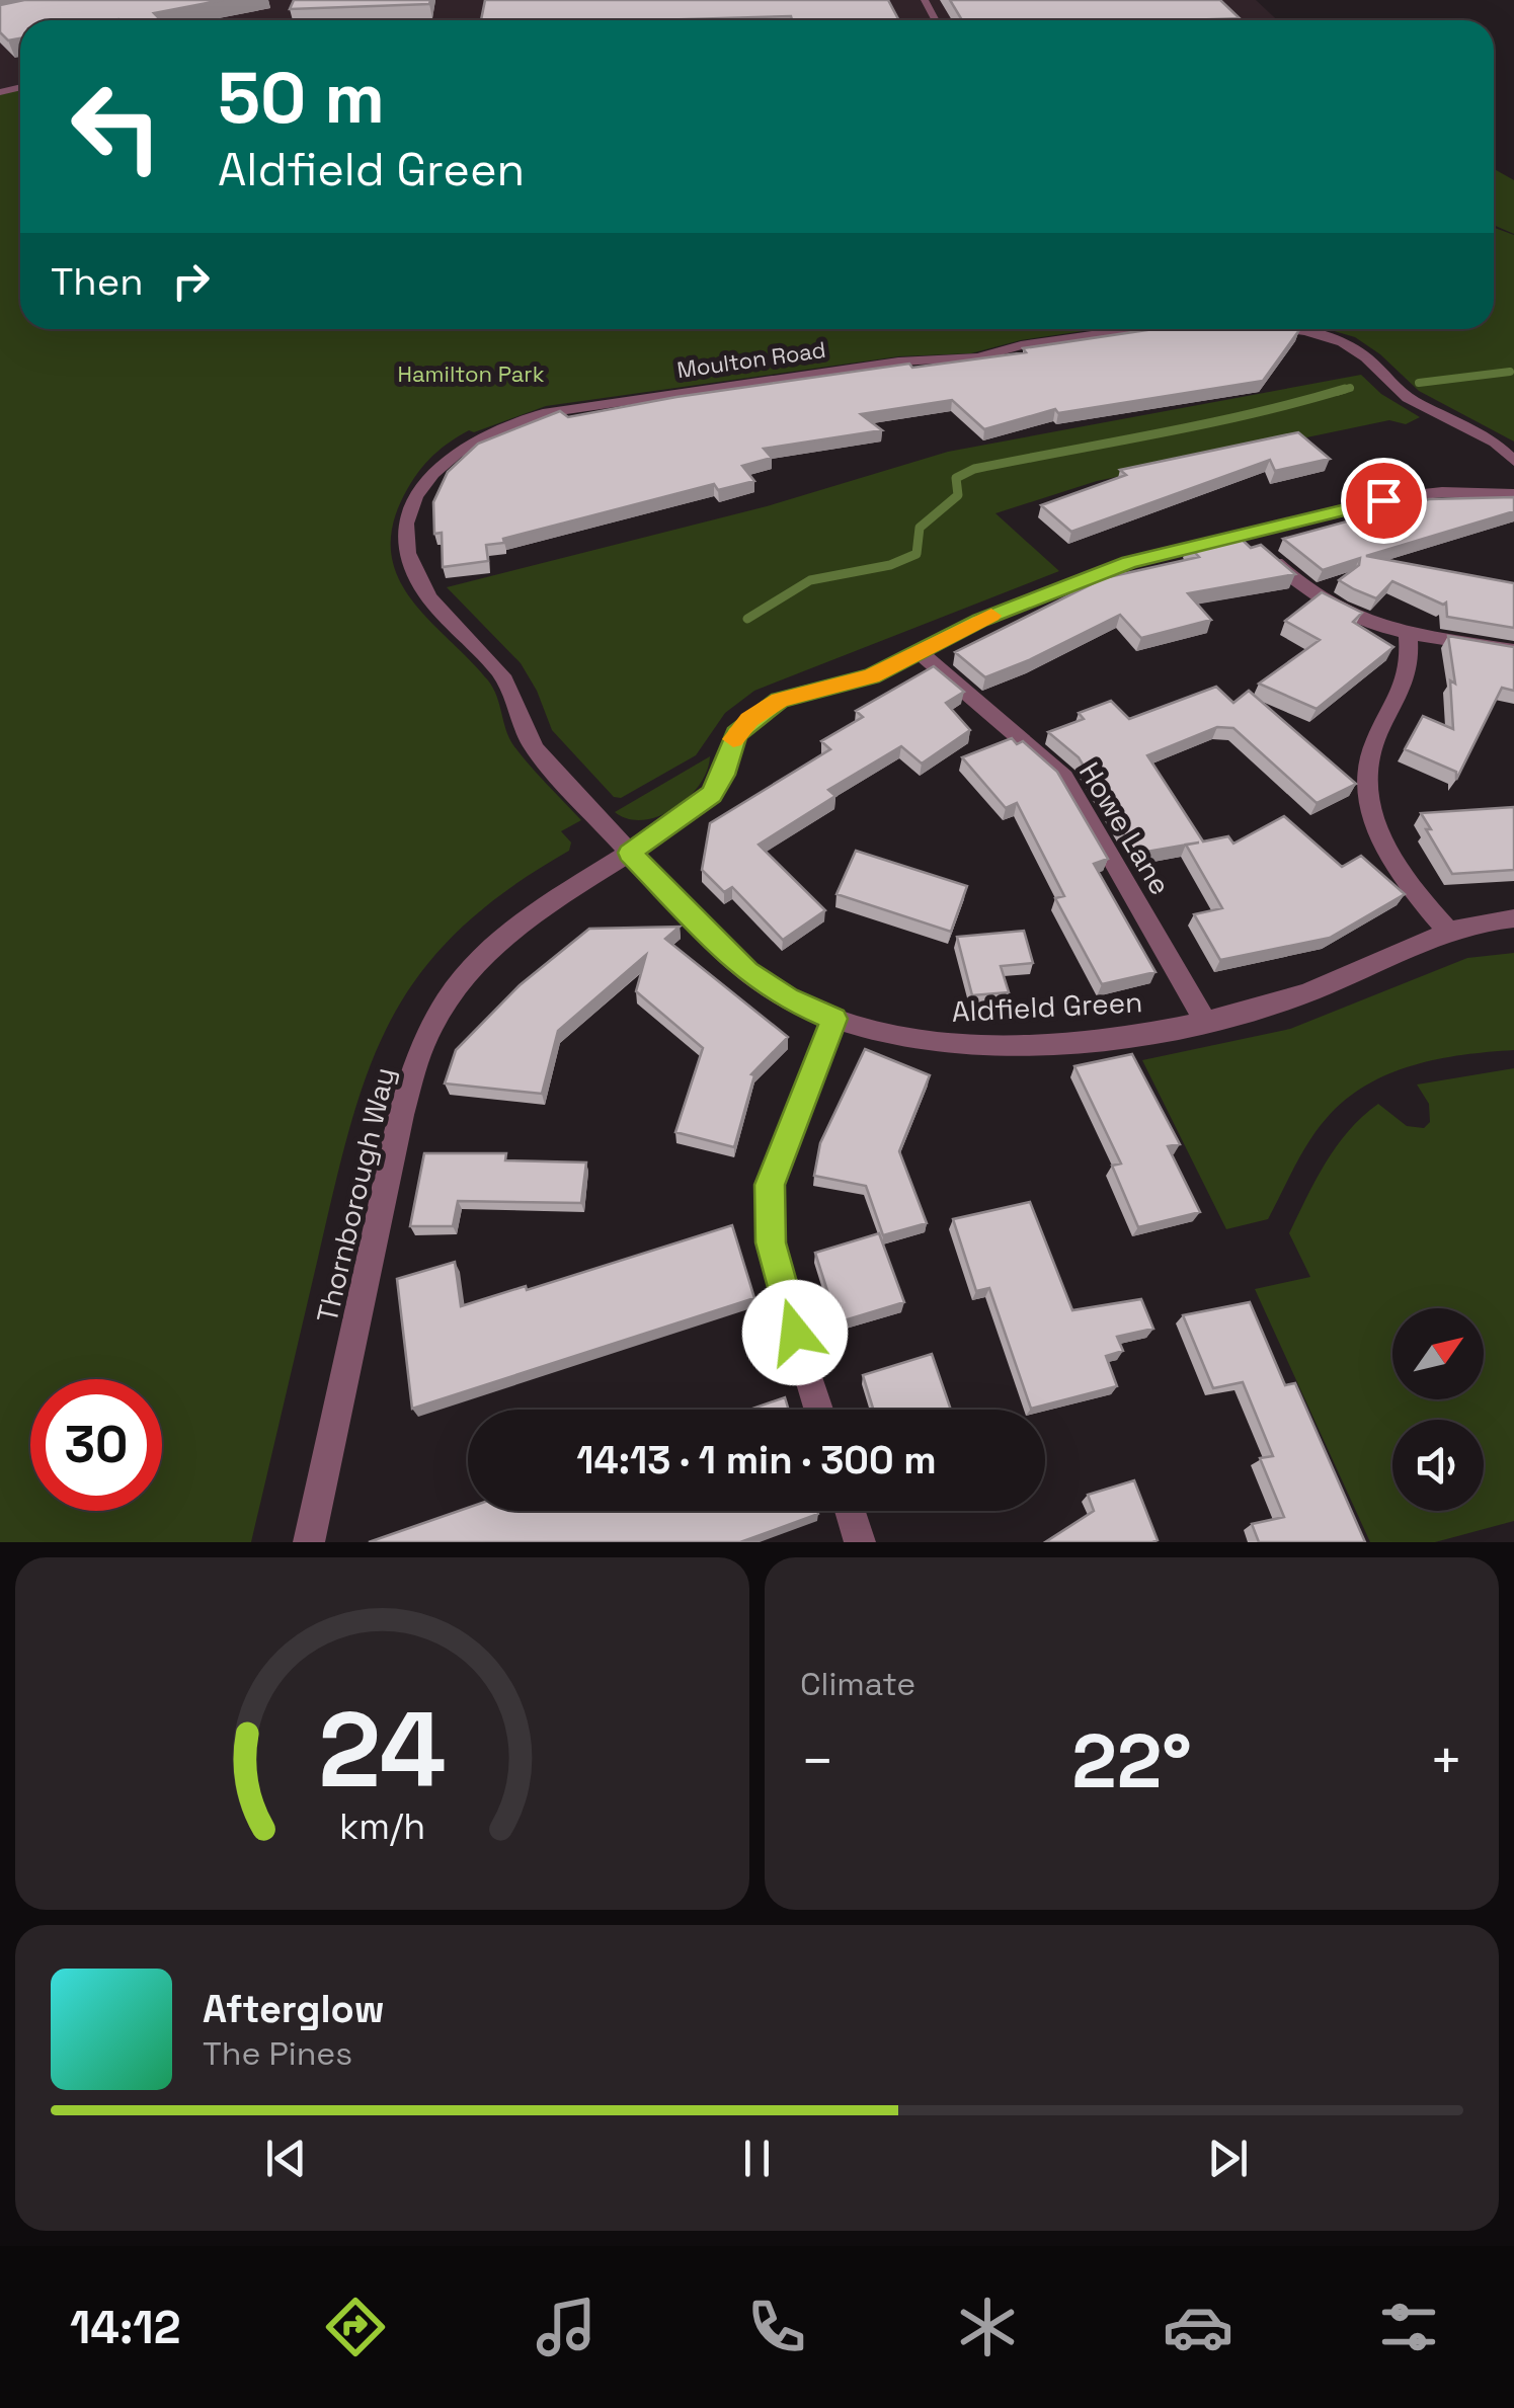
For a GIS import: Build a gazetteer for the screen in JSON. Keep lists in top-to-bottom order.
{
  "streets": {
    "street": [
      "Moulton Road",
      "Howe Lane",
      "Aldfield Green",
      "Thornborough Way"
    ]
  },
  "crossings": [
    ["Moulton Road", "Aldfield Green"],
    ["Moulton Road", "Thornborough Way"],
    ["Howe Lane", "Aldfield Green"],
    ["Howe Lane", "Thornborough Way"],
    ["Aldfield Green", "Thornborough Way"]
  ],
  "parks": ["Hamilton Park"],
  "north": "top right",
  "page": {
    "turn": ["50 m", "Aldfield Green"],
    "then": "Then",
    "limit": "30",
    "trip": "14:13 · 1 min · 300 m",
    "tile": "Climate",
    "heat": ["−", "22°", "+"],
    "song": ["Afterglow", "The Pines"],
    "tabs": "14:12",
    "gauge": ["24", "km/h"]
  }
}
